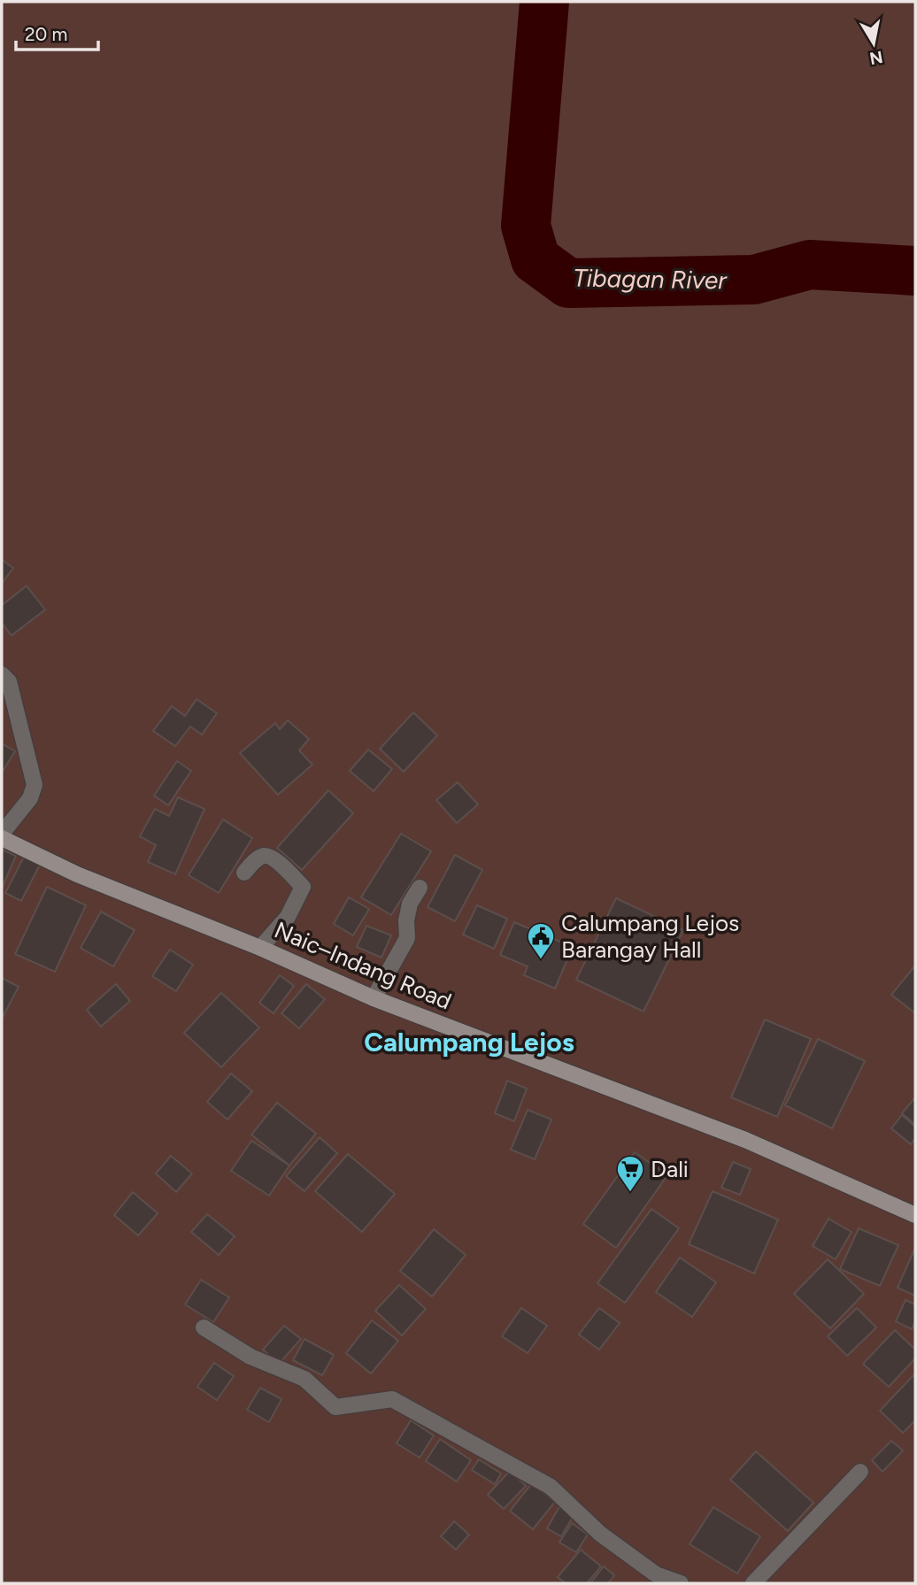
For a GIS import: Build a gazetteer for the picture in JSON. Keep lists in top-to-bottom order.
{
  "streets": {
    "main road": ["Naic–Indang Road"]
  },
  "districts": ["Calumpang Lejos"],
  "water": ["Tibagan River"],
  "places": {
    "public building": ["Calumpang Lejos Barangay Hall"],
    "supermarket": ["Dali"]
  },
  "scale_bar": "20 m",
  "north": "bottom"
}
